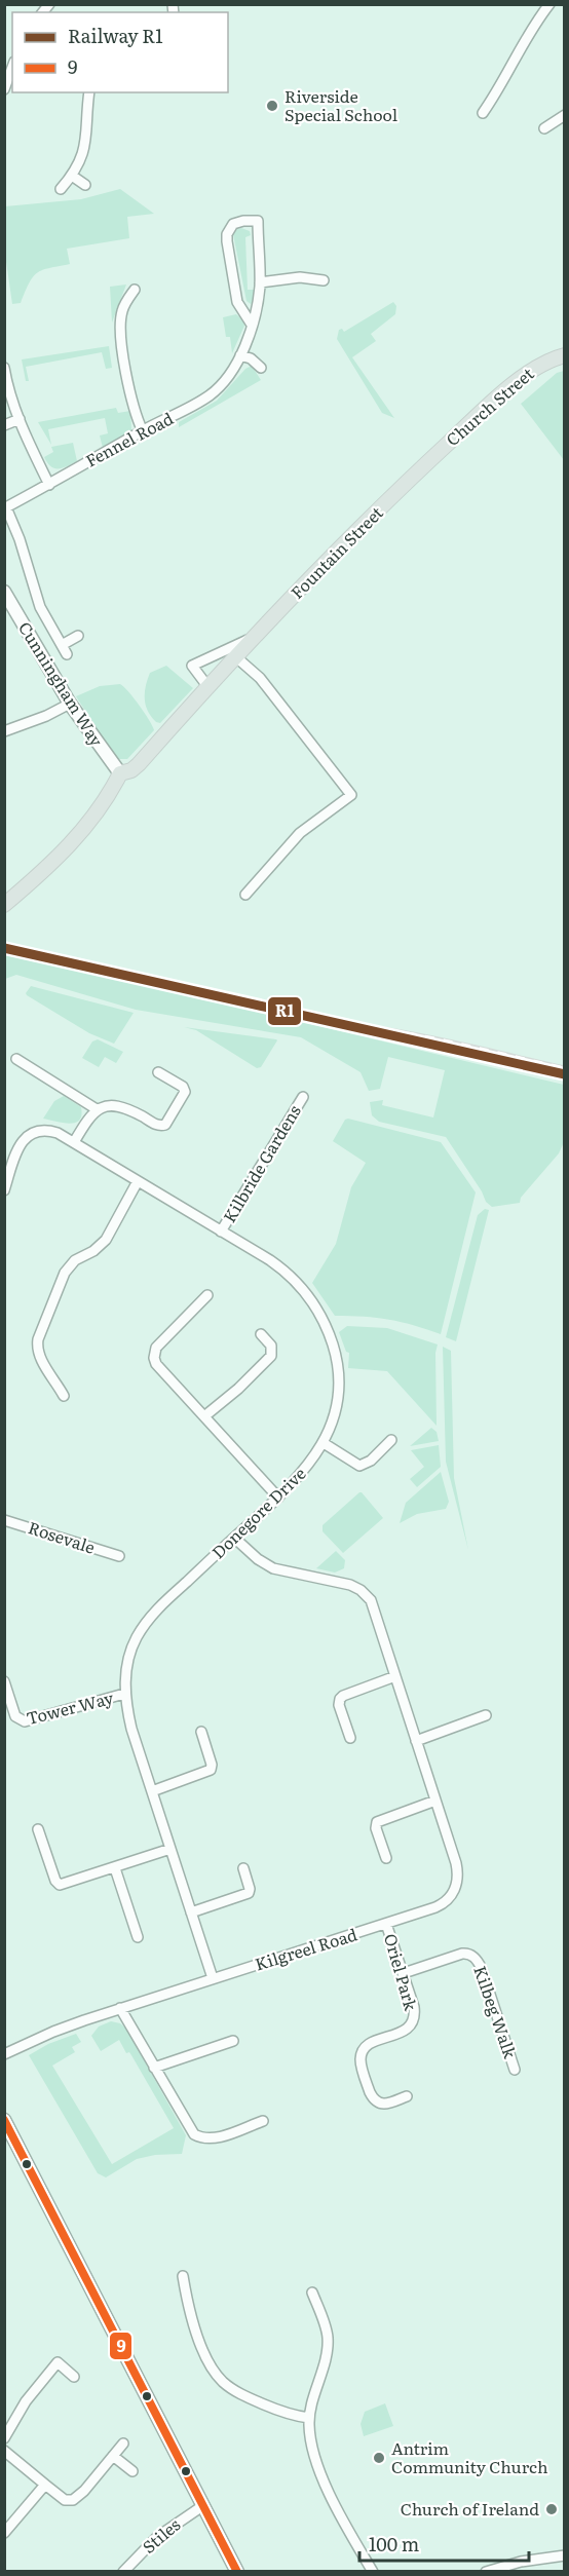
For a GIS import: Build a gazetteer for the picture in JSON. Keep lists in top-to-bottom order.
{
  "streets": {
    "main road": ["Church Street", "Fountain Street"],
    "street": [
      "Fennel Road",
      "Cunningham Way",
      "Kilbride Gardens",
      "Donegore Drive",
      "Rosevale",
      "Tower Way",
      "Kilgreel Road",
      "Oriel Park",
      "Kilbeg Walk",
      "Stiles"
    ]
  },
  "crossings": [
    ["Church Street", "Fountain Street"],
    ["Fountain Street", "Cunningham Way"],
    ["Kilbride Gardens", "Donegore Drive"],
    ["Donegore Drive", "Tower Way"],
    ["Donegore Drive", "Kilgreel Road"],
    ["Kilgreel Road", "Oriel Park"],
    ["Oriel Park", "Kilbeg Walk"]
  ],
  "places": ["Riverside Special School", "Antrim Community Church", "Church of Ireland"],
  "lines": ["rail line R1", "transit line 9"],
  "legend": ["Railway R1", "9"],
  "scale_bar": "100 m"
}
